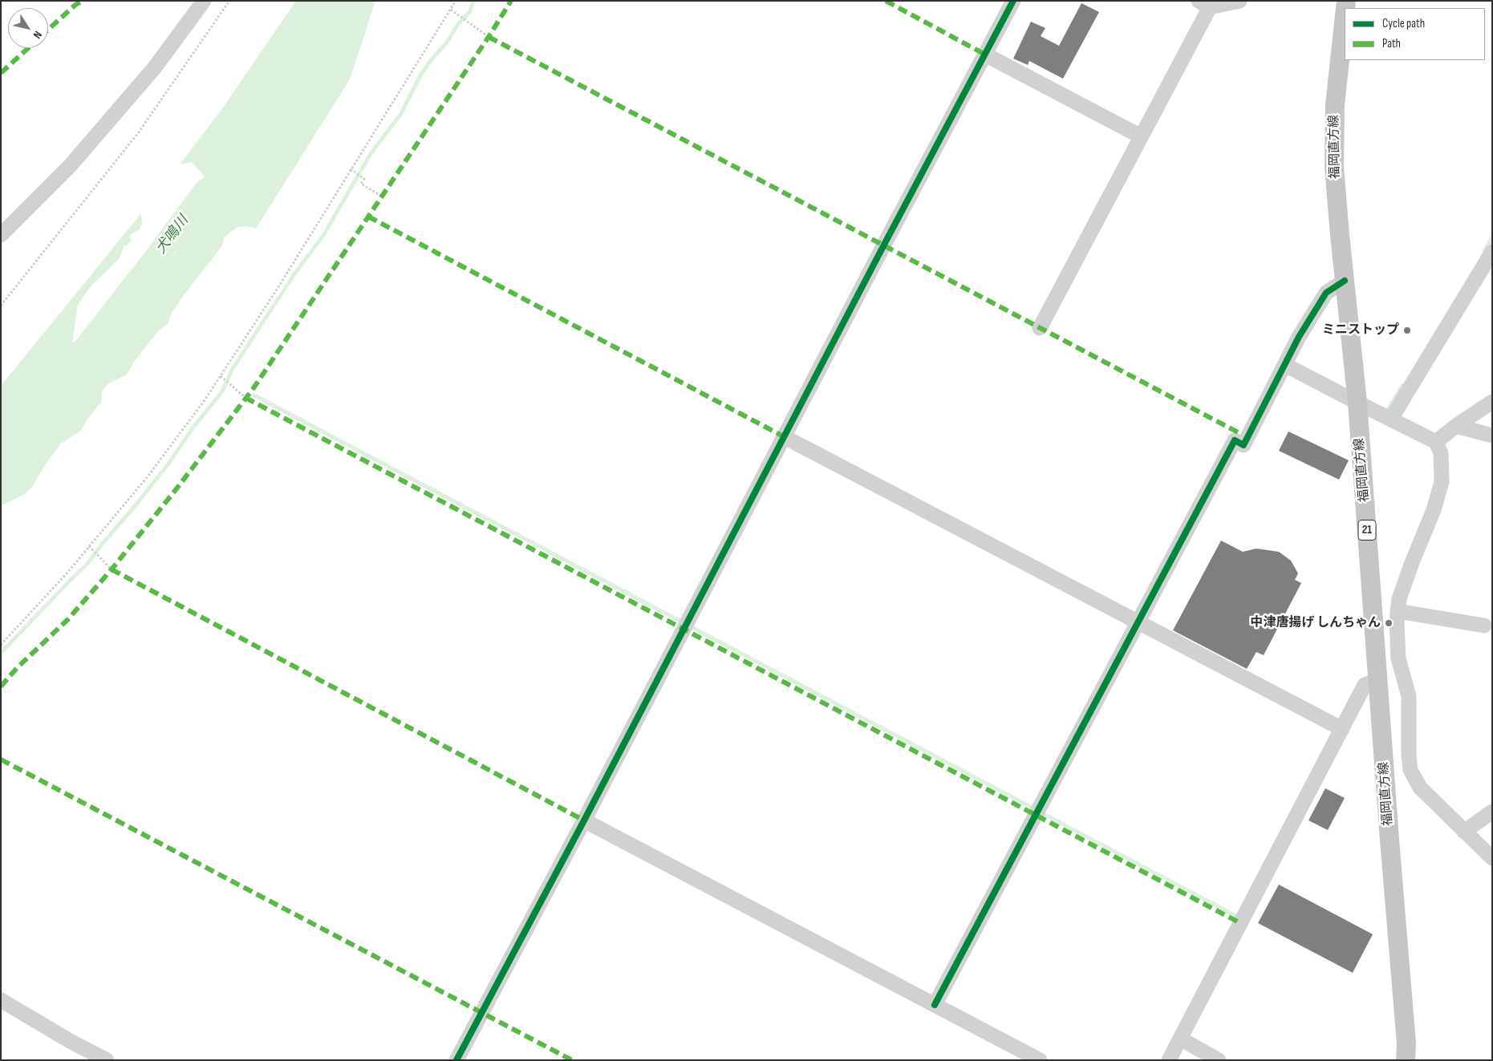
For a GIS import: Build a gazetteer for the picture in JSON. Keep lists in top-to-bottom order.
{
  "streets": {
    "main road": ["福岡直方線", "21"]
  },
  "water": ["犬鳴川"],
  "places": ["ミニストップ", "中津唐揚げ しんちゃん"],
  "legend": ["Cycle path", "Path"],
  "north": "bottom right"
}
